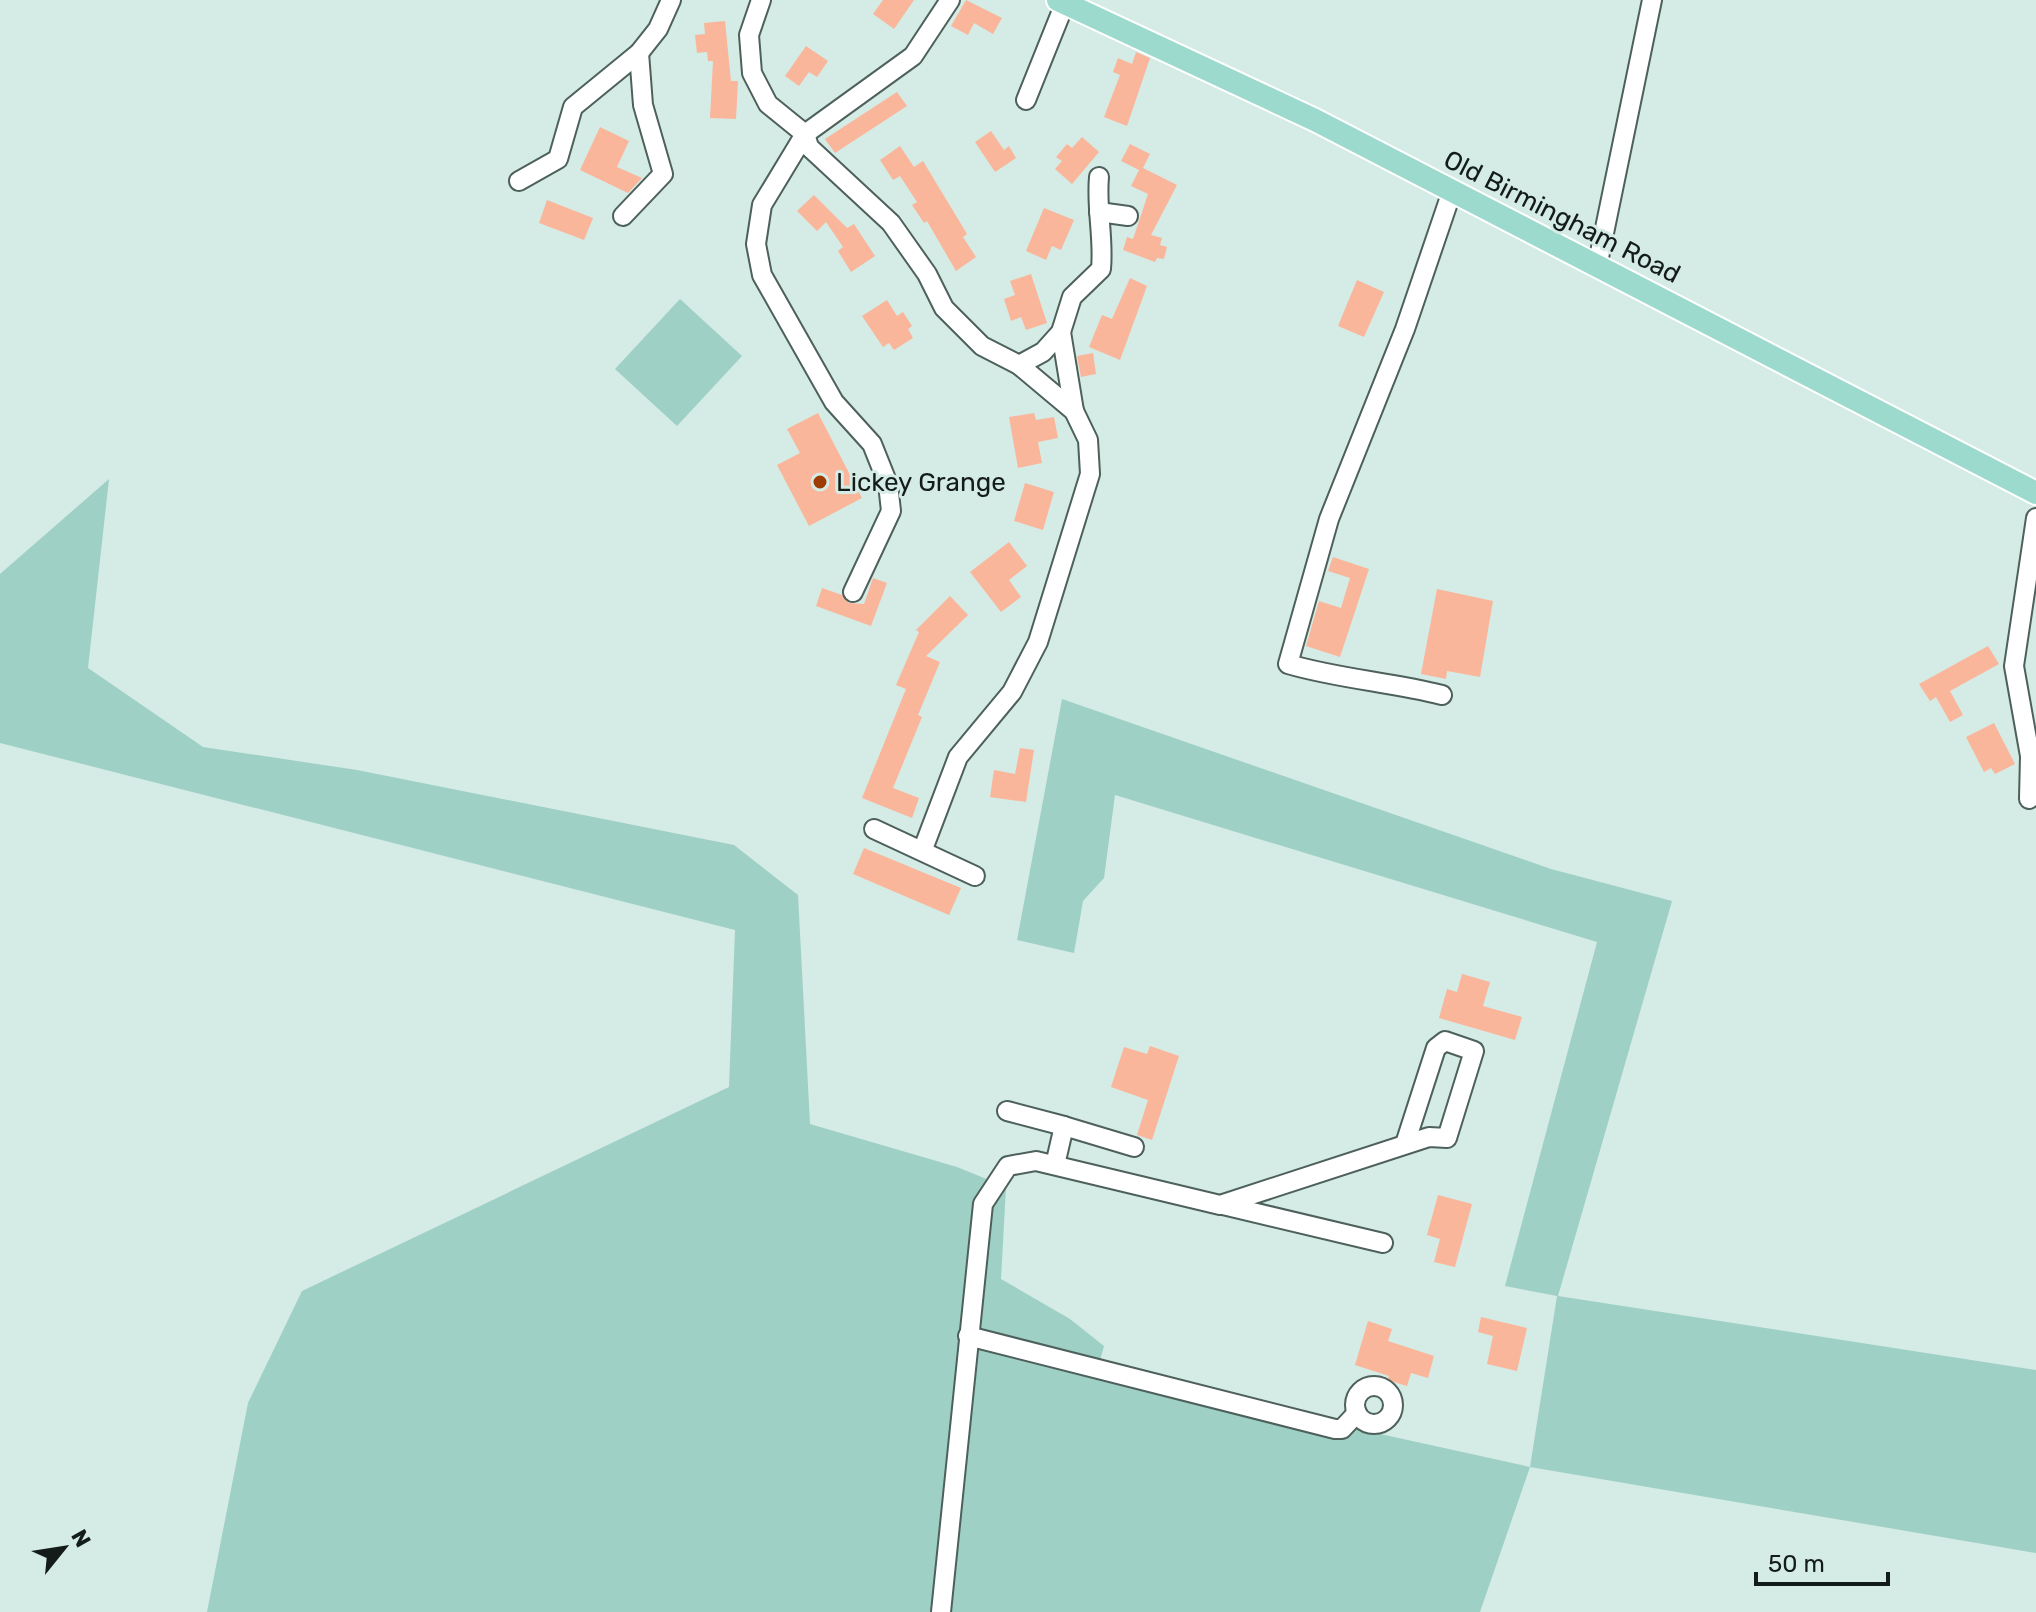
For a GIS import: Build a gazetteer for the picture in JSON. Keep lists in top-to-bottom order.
{
  "streets": {
    "main road": ["Old Birmingham Road"]
  },
  "places": ["Lickey Grange"],
  "scale_bar": "50 m",
  "north": "top right"
}
